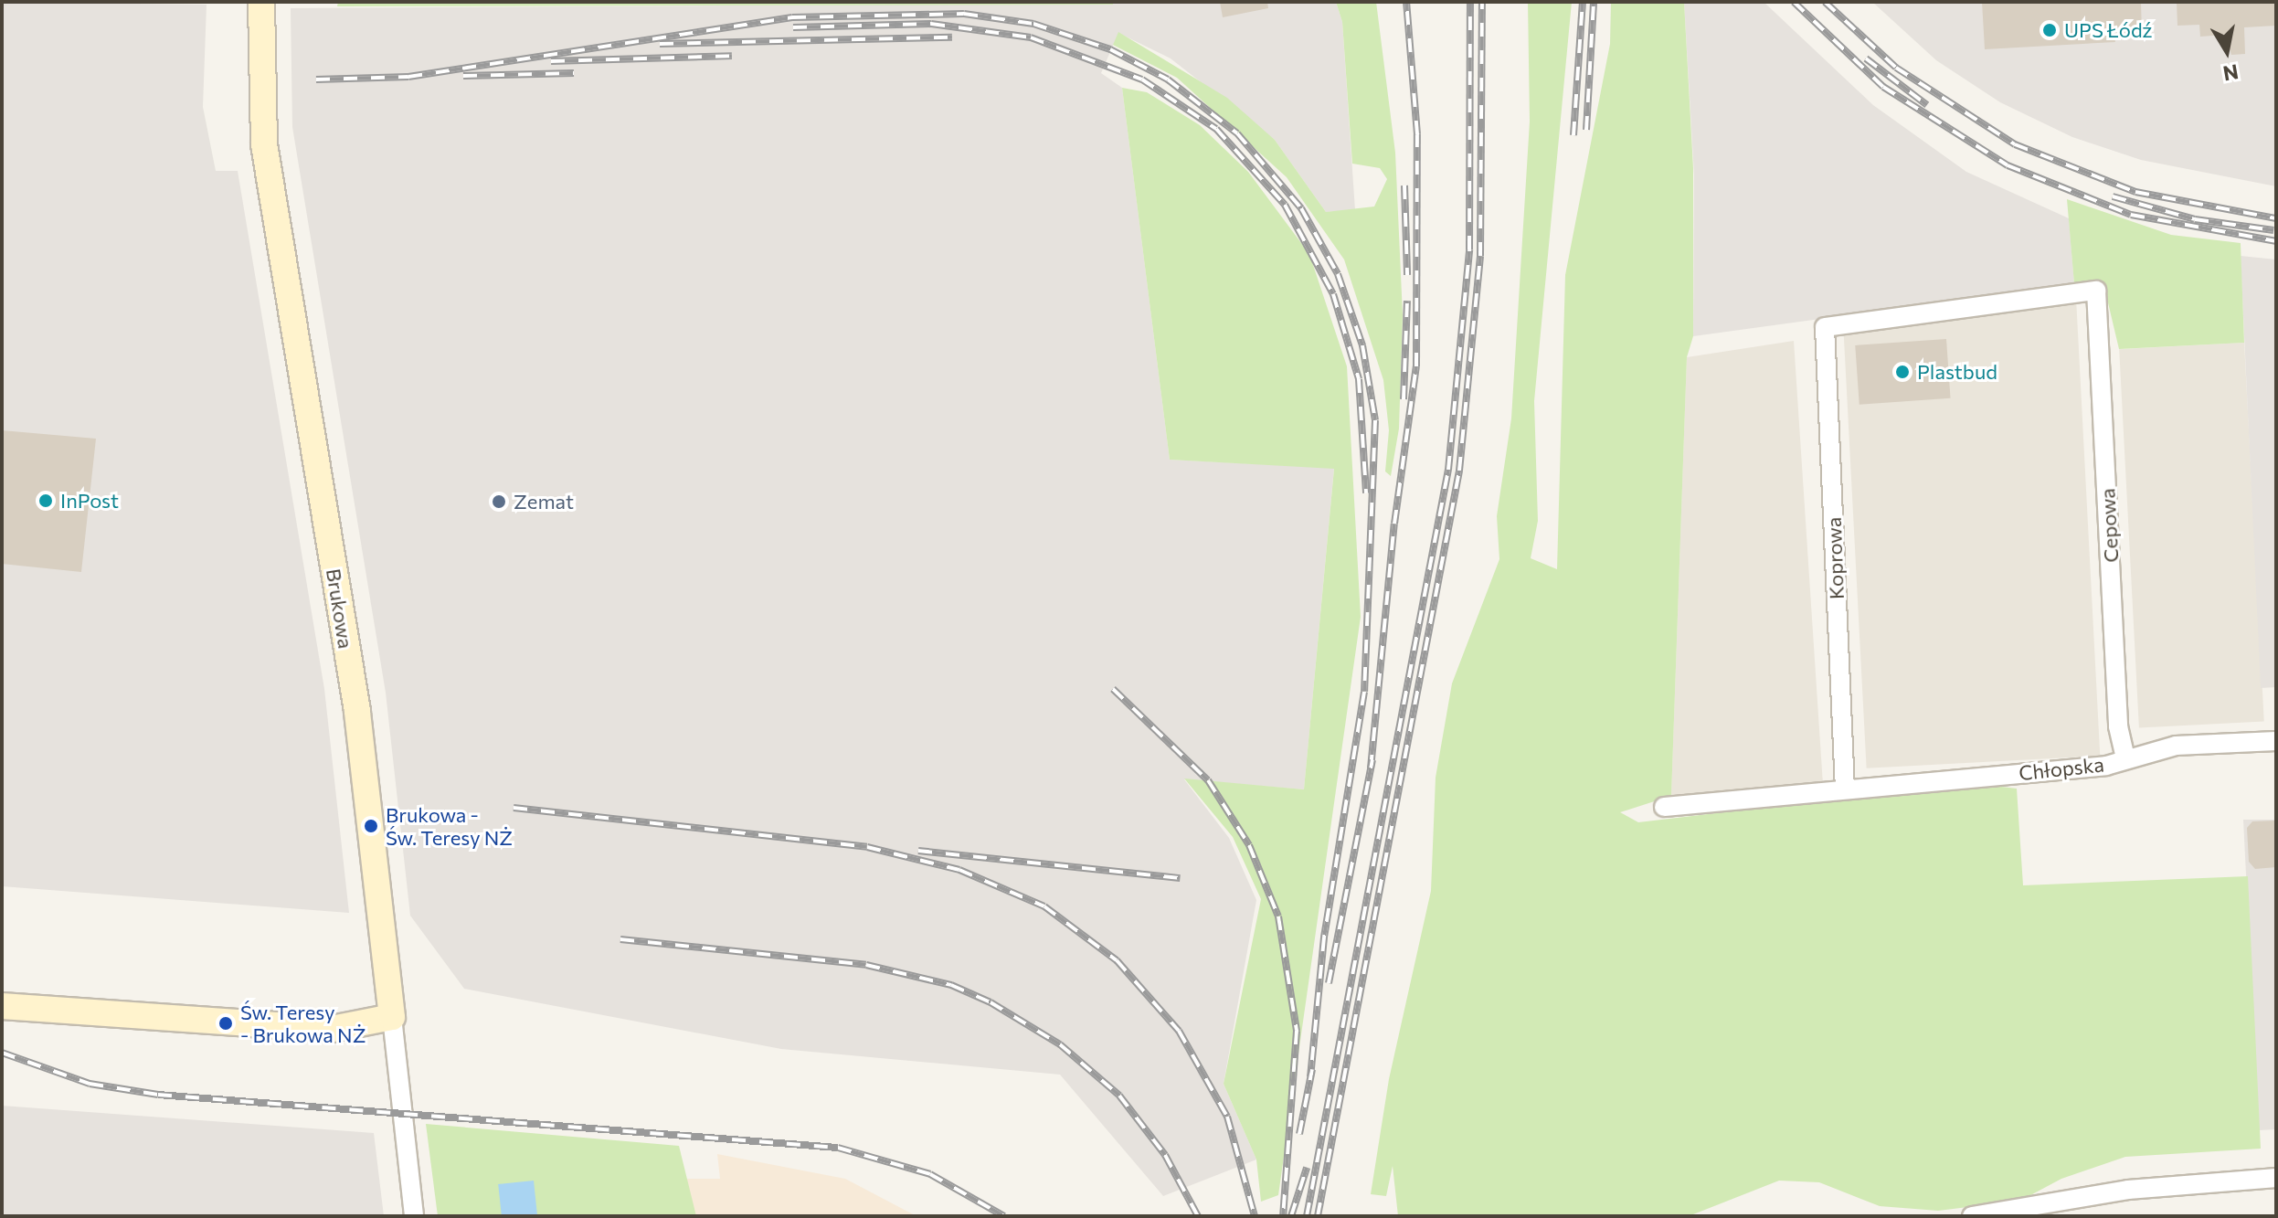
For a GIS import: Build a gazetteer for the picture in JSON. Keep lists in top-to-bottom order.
{
  "streets": {
    "street": [
      "Cepowa",
      "Koprowa",
      "Brukowa",
      "Chłopska"
    ]
  },
  "crossings": [
    ["Cepowa", "Koprowa"],
    ["Cepowa", "Chłopska"],
    ["Koprowa", "Chłopska"]
  ],
  "places": [
    "UPS Łódź",
    "Plastbud",
    "InPost",
    "Zemat",
    "Brukowa - Św. Teresy NŻ",
    "Św. Teresy - Brukowa NŻ"
  ],
  "north": "bottom"
}
